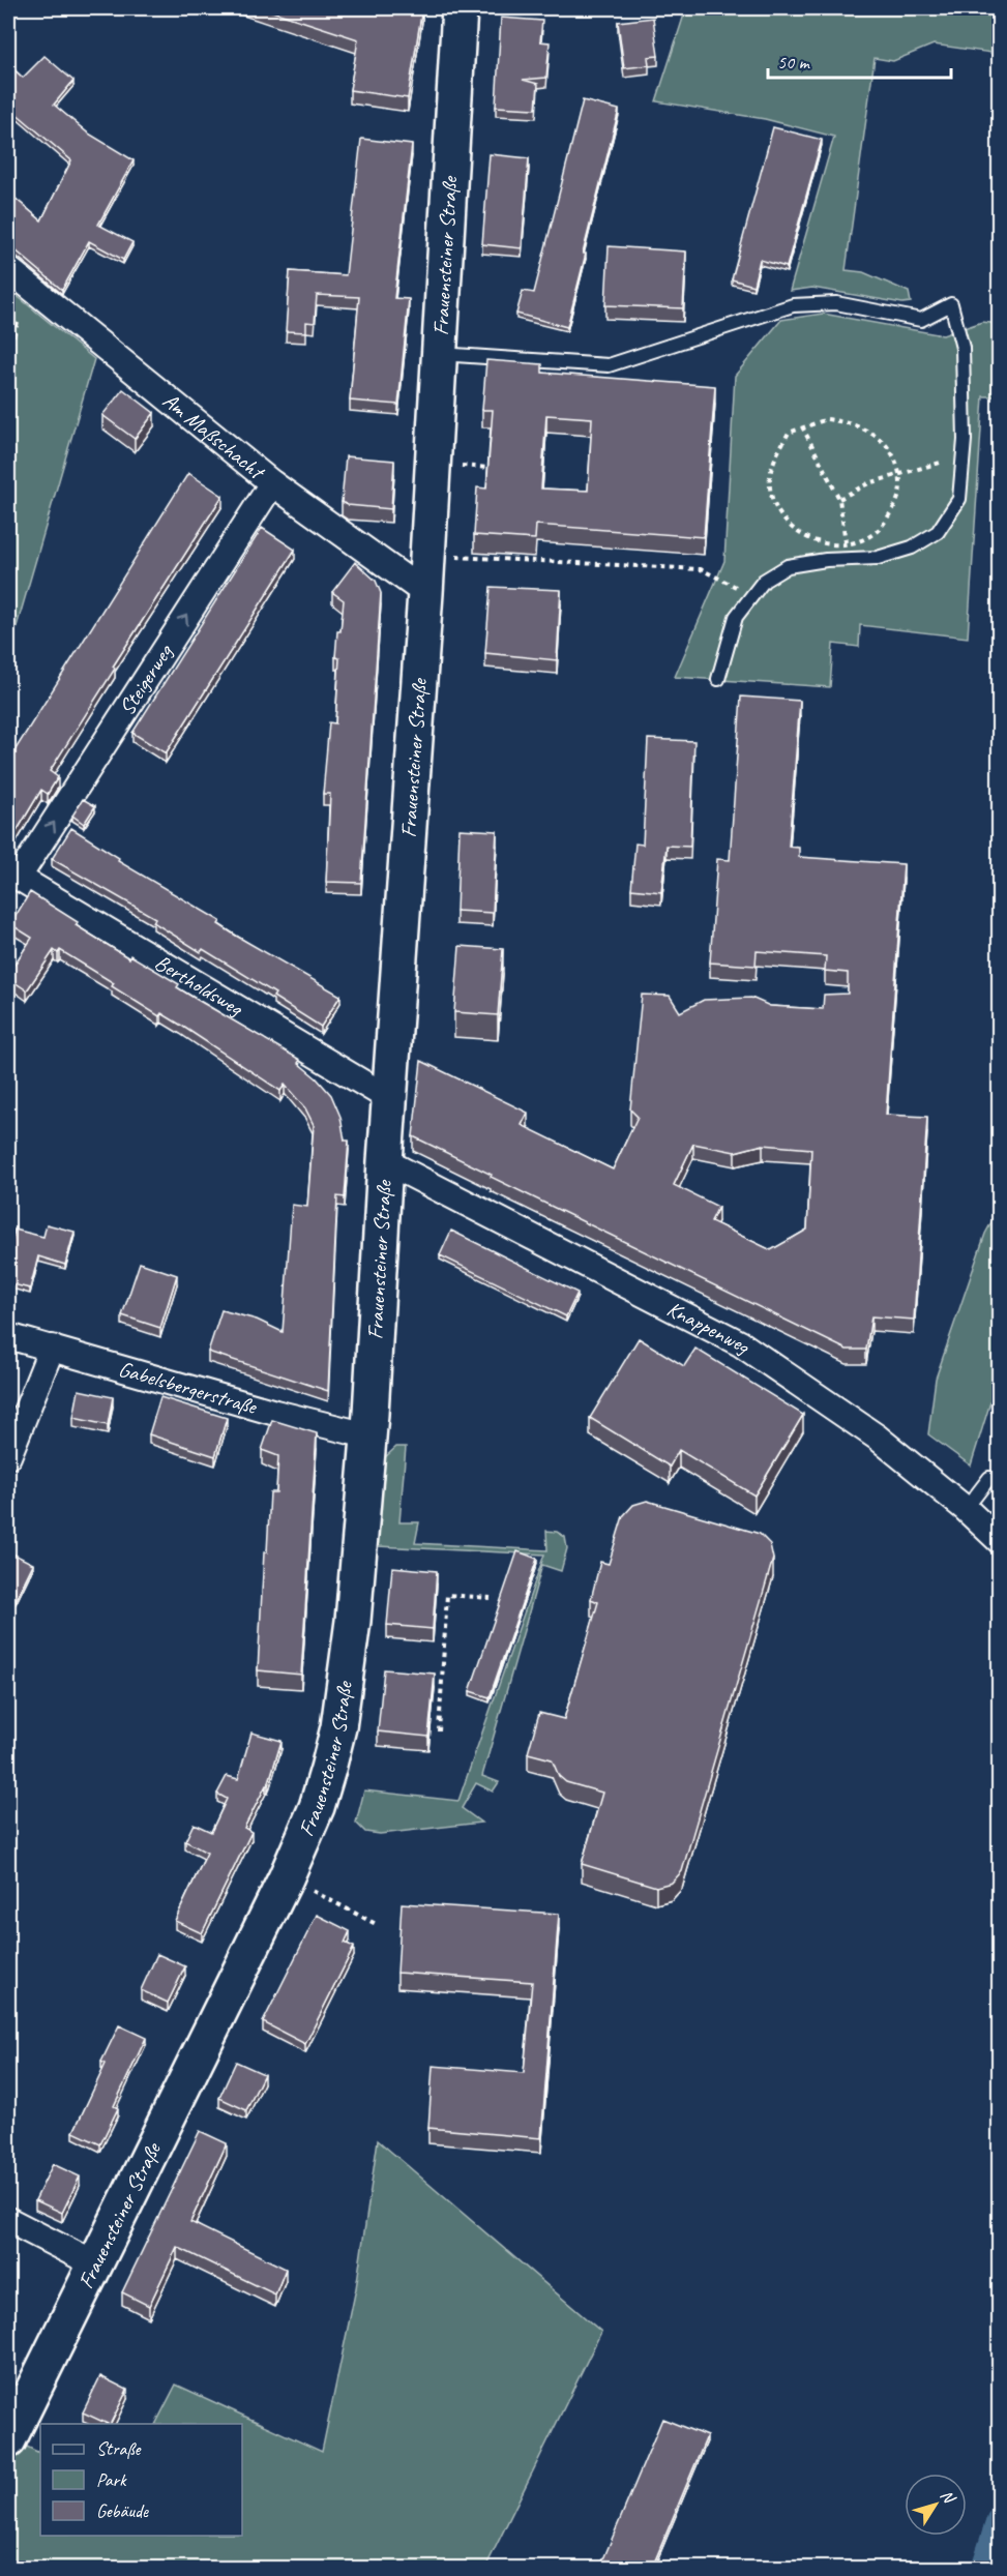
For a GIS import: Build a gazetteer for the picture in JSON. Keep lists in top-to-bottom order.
{
  "streets": {
    "main road": ["Frauensteiner Straße"],
    "street": [
      "Am Maßschacht",
      "Steigerweg",
      "Bertholdsweg",
      "Knappenweg",
      "Gabelsbergerstraße"
    ]
  },
  "crossings": [
    ["Frauensteiner Straße", "Am Maßschacht"],
    ["Frauensteiner Straße", "Bertholdsweg"],
    ["Frauensteiner Straße", "Knappenweg"],
    ["Frauensteiner Straße", "Gabelsbergerstraße"],
    ["Am Maßschacht", "Steigerweg"],
    ["Steigerweg", "Bertholdsweg"]
  ],
  "one_way": ["Steigerweg"],
  "legend": ["Straße", "Park", "Gebäude"],
  "scale_bar": "50 m",
  "north": "top right"
}
